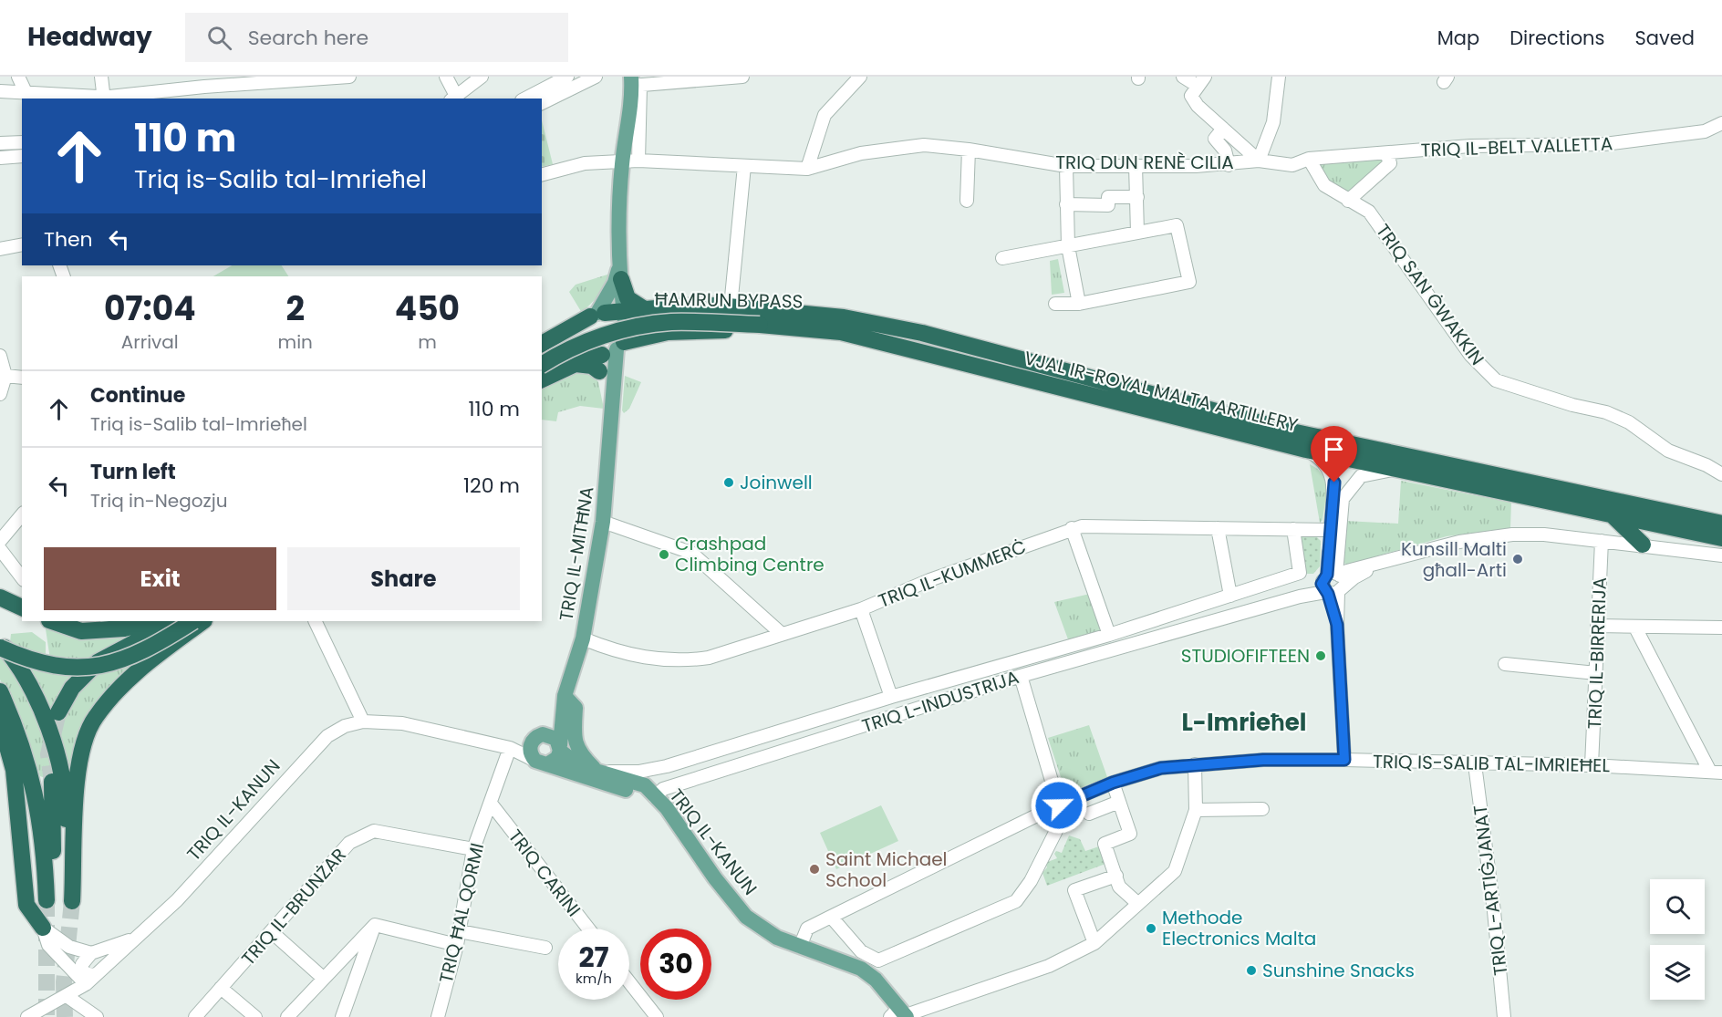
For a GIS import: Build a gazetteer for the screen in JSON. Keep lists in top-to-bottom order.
{
  "streets": {
    "highway": ["ĦAMRUN BYPASS", "VJAL IR-ROYAL MALTA ARTILLERY"],
    "main road": ["TRIQ IL-MITĦNA", "TRIQ IL-KANUN"],
    "street": [
      "TRIQ IL-BELT VALLETTA",
      "TRIQ DUN RENÈ CILIA",
      "TRIQ SAN ĠWAKKIN",
      "TRIQ IL-KUMMERĊ",
      "TRIQ IL-BIRRERIJA",
      "TRIQ L-INDUSTRIJA",
      "TRIQ IS-SALIB TAL-IMRIEĦEL",
      "TRIQ CARINI",
      "TRIQ L-ARTIĠJANAT",
      "TRIQ IL-BRUNŻAR",
      "TRIQ ĦAL QORMI"
    ]
  },
  "crossings": [
    ["TRIQ IL-BELT VALLETTA", "TRIQ DUN RENÈ CILIA"],
    ["TRIQ IL-BELT VALLETTA", "TRIQ SAN ĠWAKKIN"],
    ["TRIQ DUN RENÈ CILIA", "TRIQ SAN ĠWAKKIN"],
    ["TRIQ DUN RENÈ CILIA", "TRIQ IL-MITĦNA"],
    ["ĦAMRUN BYPASS", "VJAL IR-ROYAL MALTA ARTILLERY"],
    ["TRIQ IL-MITĦNA", "TRIQ IL-KUMMERĊ"],
    ["TRIQ IL-MITĦNA", "TRIQ IL-KANUN"],
    ["TRIQ IL-KUMMERĊ", "TRIQ L-INDUSTRIJA"],
    ["TRIQ IL-BIRRERIJA", "TRIQ L-INDUSTRIJA"],
    ["TRIQ IL-BIRRERIJA", "TRIQ IS-SALIB TAL-IMRIEĦEL"],
    ["TRIQ L-INDUSTRIJA", "TRIQ IL-KANUN"],
    ["TRIQ IS-SALIB TAL-IMRIEĦEL", "TRIQ IL-KANUN"],
    ["TRIQ IS-SALIB TAL-IMRIEĦEL", "TRIQ L-ARTIĠJANAT"],
    ["TRIQ IL-KANUN", "TRIQ ĦAL QORMI"],
    ["TRIQ CARINI", "TRIQ ĦAL QORMI"],
    ["TRIQ IL-BRUNŻAR", "TRIQ ĦAL QORMI"]
  ],
  "districts": ["L-Imrieħel"],
  "places": [
    "Joinwell",
    "Crashpad Climbing Centre",
    "Kunsill Malti għall-Arti",
    "STUDIOFIFTEEN",
    "Saint Michael School",
    "Methode Electronics Malta",
    "Sunshine Snacks"
  ],
  "page": {
    "header": "Headway",
    "search": "Search here",
    "nav": ["Map", "Directions", "Saved"],
    "turn": ["110 m", "Triq is-Salib tal-Imrieħel"],
    "then": "Then",
    "eta": [
      "07:04",
      "Arrival",
      "2",
      "min",
      "450",
      "m"
    ],
    "list": [
      {
        "name": "Continue",
        "note": "Triq is-Salib tal-Imrieħel",
        "value": "110 m"
      },
      {
        "name": "Turn left",
        "note": "Triq in-Negozju",
        "value": "120 m"
      }
    ],
    "buttons": ["Exit", "Share"],
    "speed": "27 km/h",
    "limit": "30"
  }
}
